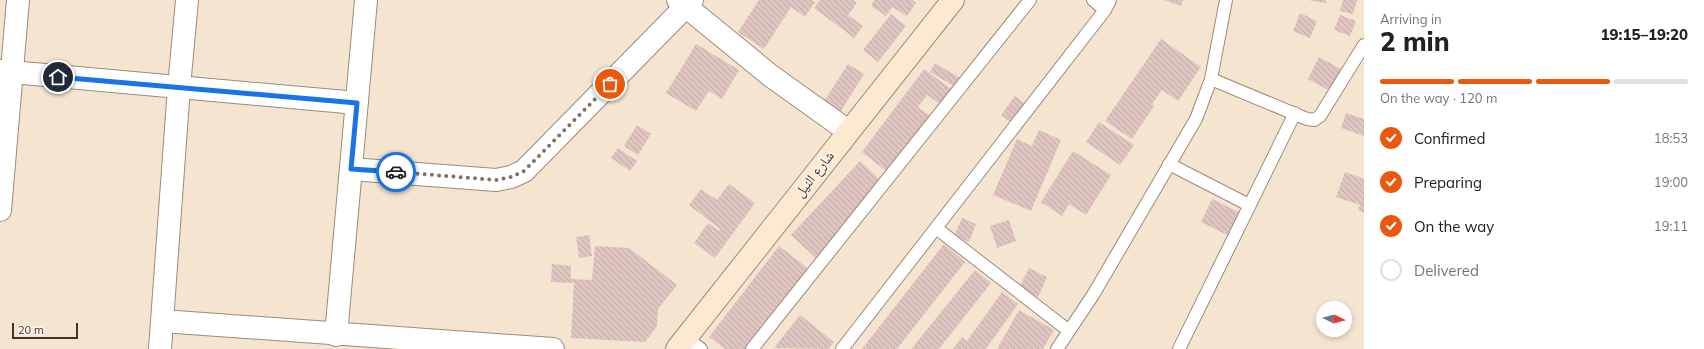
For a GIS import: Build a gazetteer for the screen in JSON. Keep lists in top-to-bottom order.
{
  "streets": {
    "street": ["شارع النيل"]
  },
  "scale_bar": "20 m",
  "north": "right",
  "page": {
    "heading": ["2 min", "Arriving in", "19:15–19:20"],
    "bar": "On the way · 120 m",
    "list": [
      ["Confirmed", "18:53"],
      ["Preparing", "19:00"],
      ["On the way", "19:11"],
      "Delivered"
    ],
    "scale": "20 m"
  }
}
